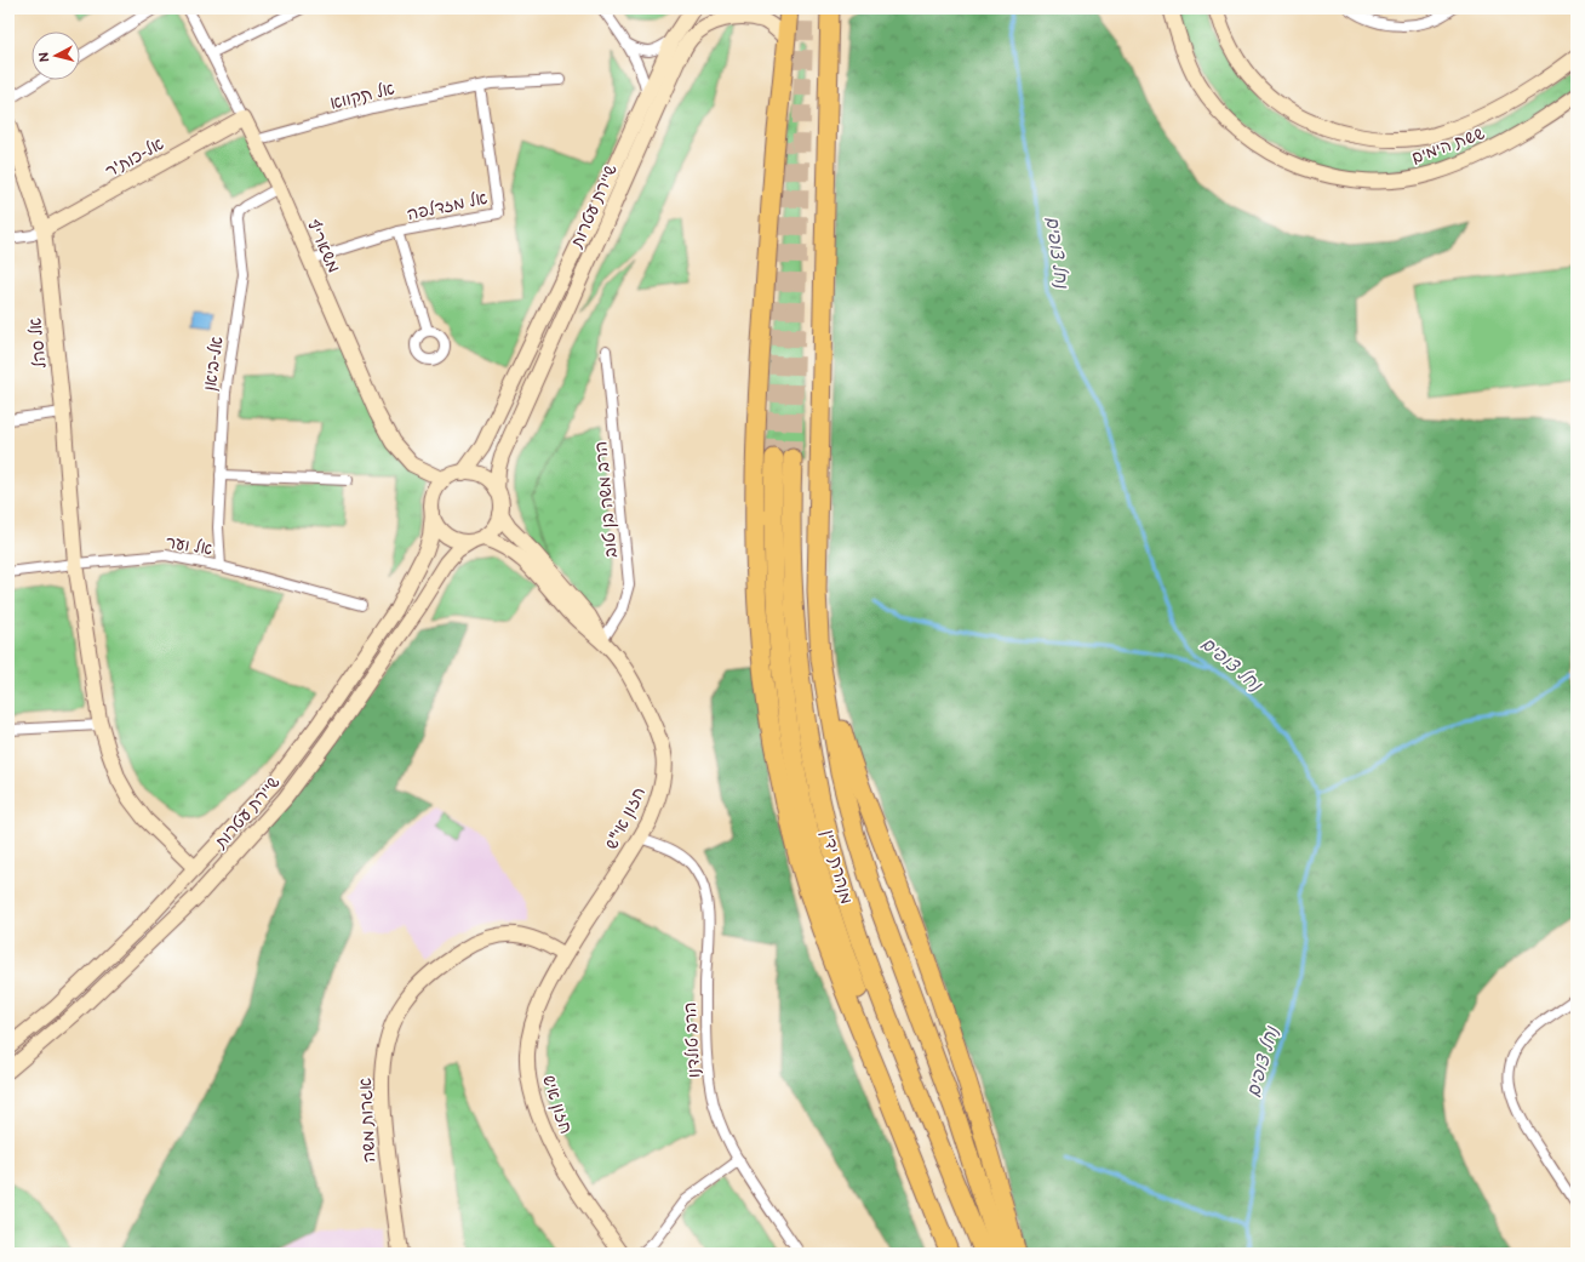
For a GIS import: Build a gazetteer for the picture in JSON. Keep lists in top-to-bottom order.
{
  "streets": {
    "highway": ["מנהרת ידין"],
    "street": [
      "אל תקווא",
      "ששת הימים",
      "אל-כות'ר",
      "אל מזדלפה",
      "שיירת עטרות",
      "משאריף",
      "אל סהל",
      "אל-ביאן",
      "הרב משה בן טוב",
      "אל וער",
      "חזון אי\"ש",
      "הרב טולדנו",
      "חזון איש",
      "אגרות משה"
    ]
  },
  "crossings": [
    ["אל תקווא", "אל מזדלפה"],
    ["אל תקווא", "משאריף"],
    ["אל-כות'ר", "משאריף"],
    ["אל-כות'ר", "אל סהל"],
    ["אל מזדלפה", "משאריף"],
    ["שיירת עטרות", "משאריף"],
    ["שיירת עטרות", "אל סהל"],
    ["שיירת עטרות", "חזון אי\"ש"],
    ["משאריף", "אל-ביאן"],
    ["משאריף", "חזון אי\"ש"],
    ["אל סהל", "אל וער"],
    ["אל-ביאן", "אל וער"],
    ["הרב משה בן טוב", "חזון אי\"ש"],
    ["חזון אי\"ש", "הרב טולדנו"],
    ["חזון אי\"ש", "חזון איש"],
    ["חזון אי\"ש", "אגרות משה"],
    ["חזון איש", "אגרות משה"]
  ],
  "water": ["נחל צופים"],
  "north": "left"
}
